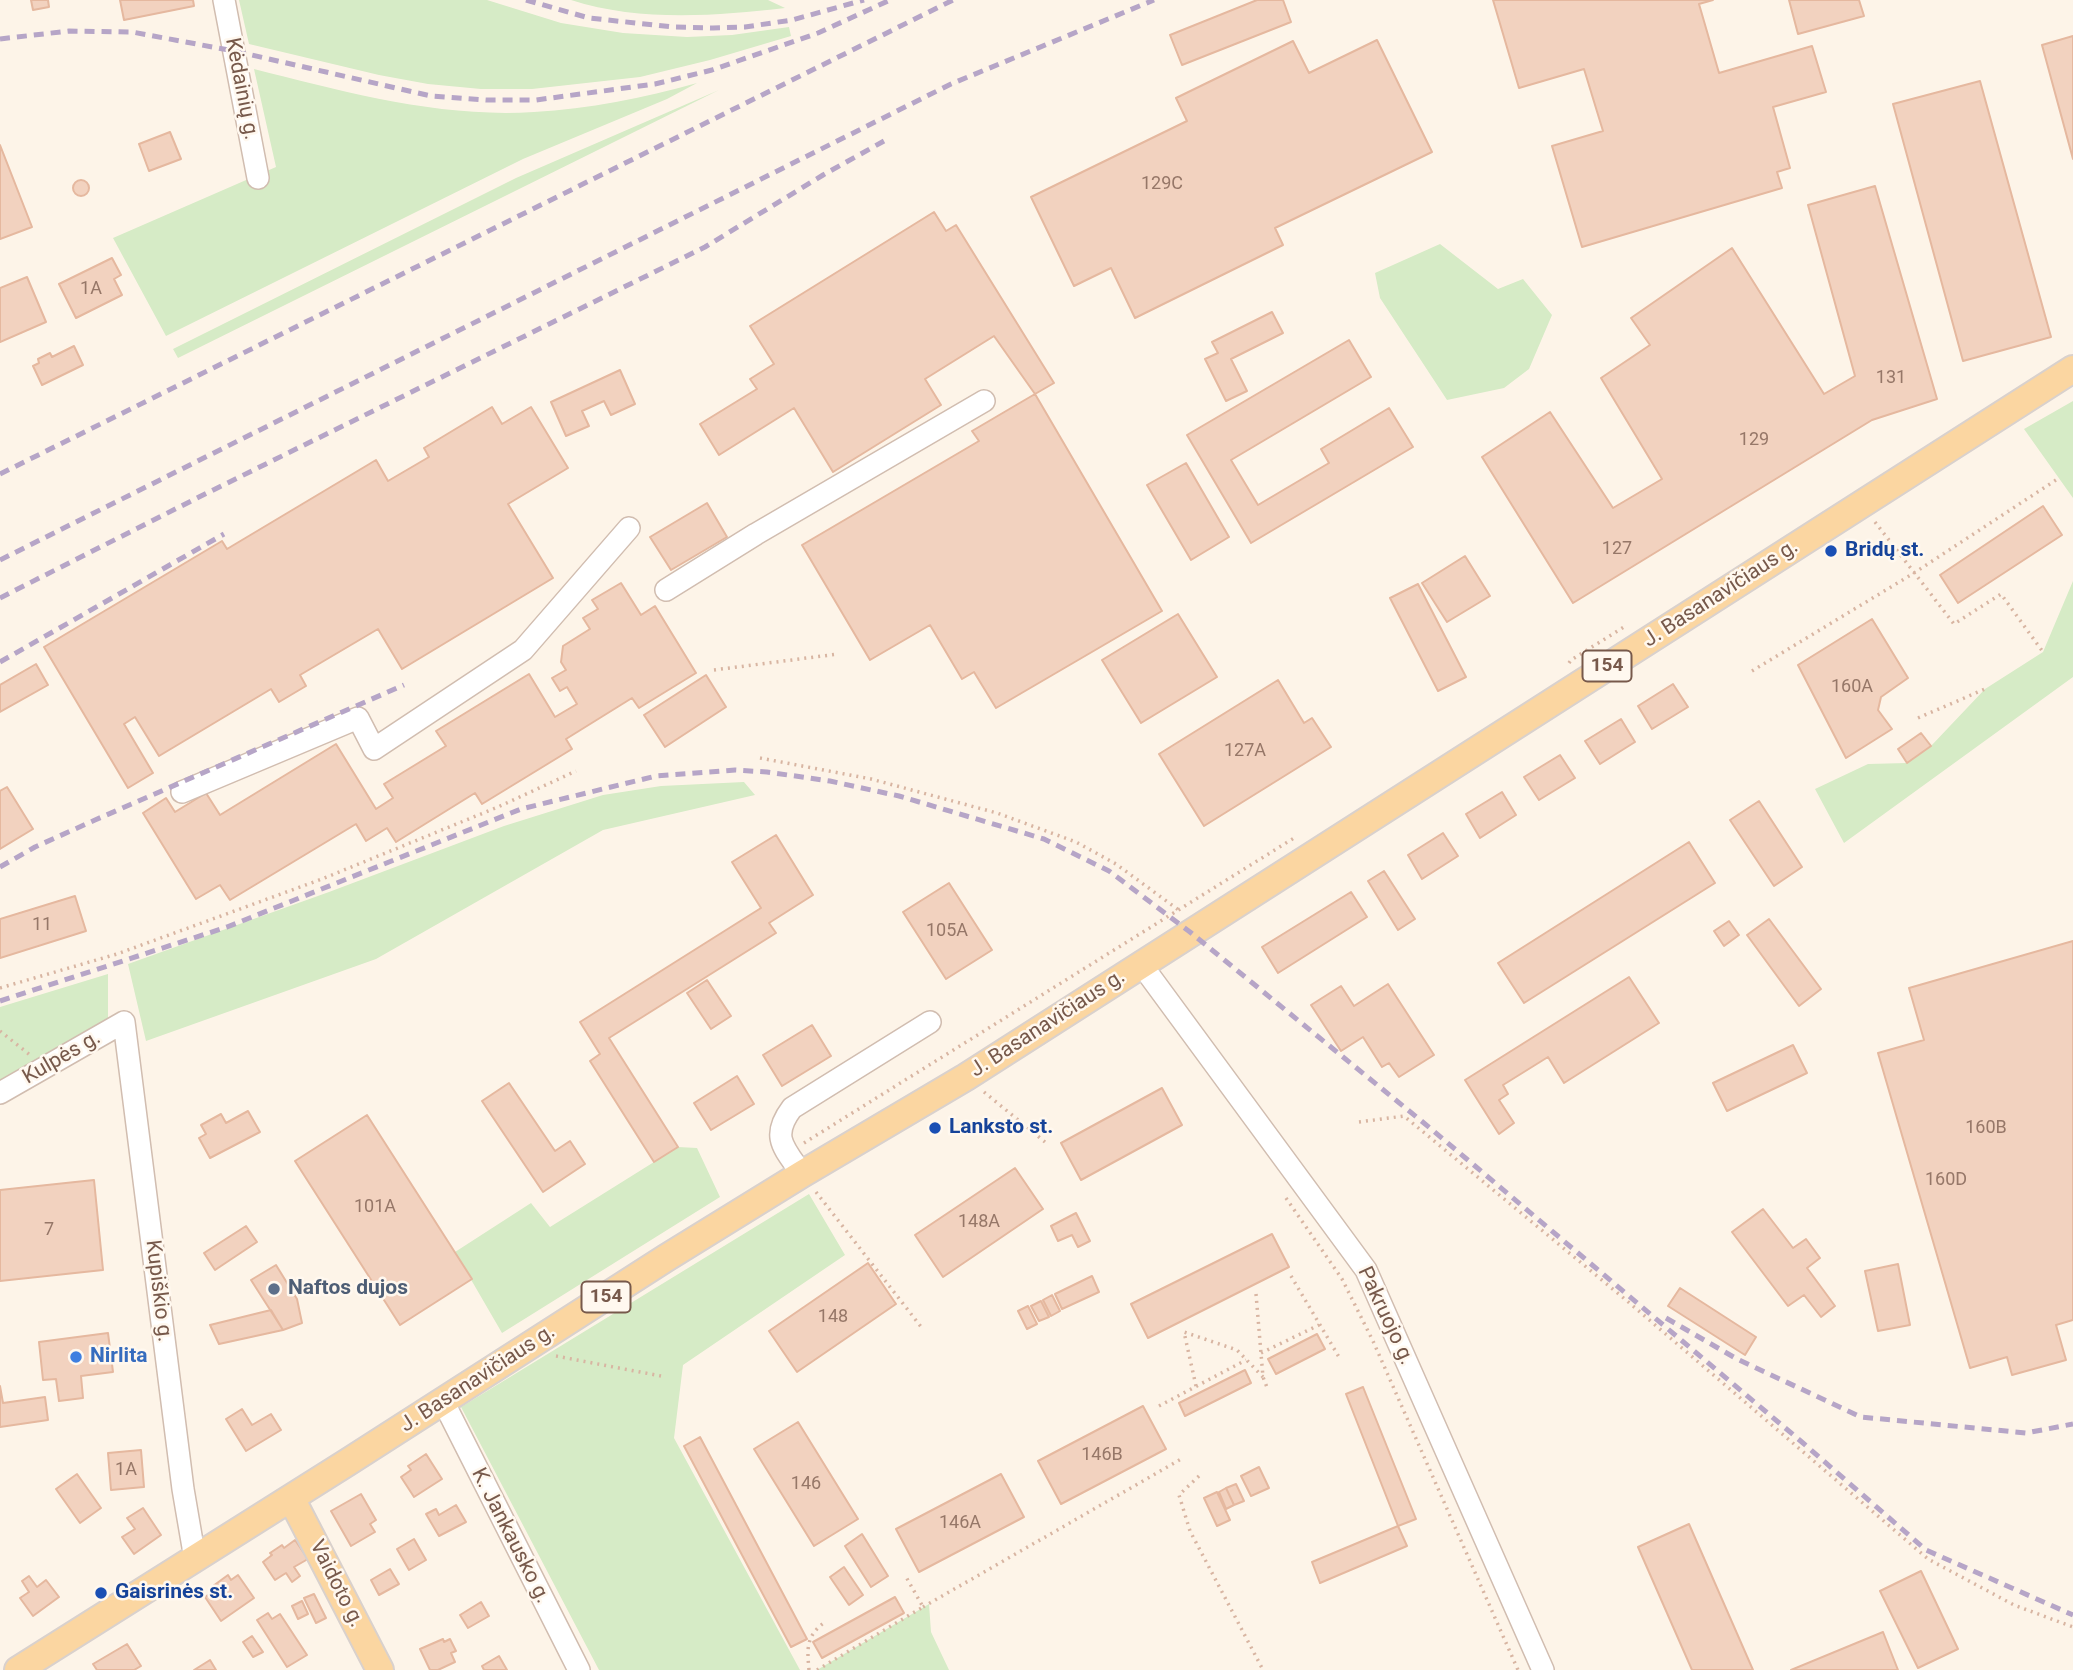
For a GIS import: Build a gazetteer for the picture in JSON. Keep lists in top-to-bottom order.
{
  "streets": {
    "main road": ["J. Basanavičiaus g.", "154", "Vaidoto g."],
    "street": [
      "Kėdainių g.",
      "Kulpės g.",
      "Kupiškio g.",
      "Pakruojo g.",
      "K. Jankausko g."
    ]
  },
  "crossings": [
    ["J. Basanavičiaus g.", "Kupiškio g."],
    ["J. Basanavičiaus g.", "Pakruojo g."],
    ["J. Basanavičiaus g.", "K. Jankausko g."],
    ["J. Basanavičiaus g.", "Vaidoto g."],
    ["Kulpės g.", "Kupiškio g."]
  ],
  "places": [
    "Bridų st.",
    "Lanksto st.",
    "Naftos dujos",
    "Nirlita",
    "Gaisrinės st."
  ],
  "house_numbers": [
    "129C",
    "1A",
    "131",
    "129",
    "127",
    "160A",
    "127A",
    "11",
    "105A",
    "160B",
    "160D",
    "101A",
    "148A",
    "7",
    "148",
    "146B",
    "1A",
    "146",
    "146A"
  ]
}
